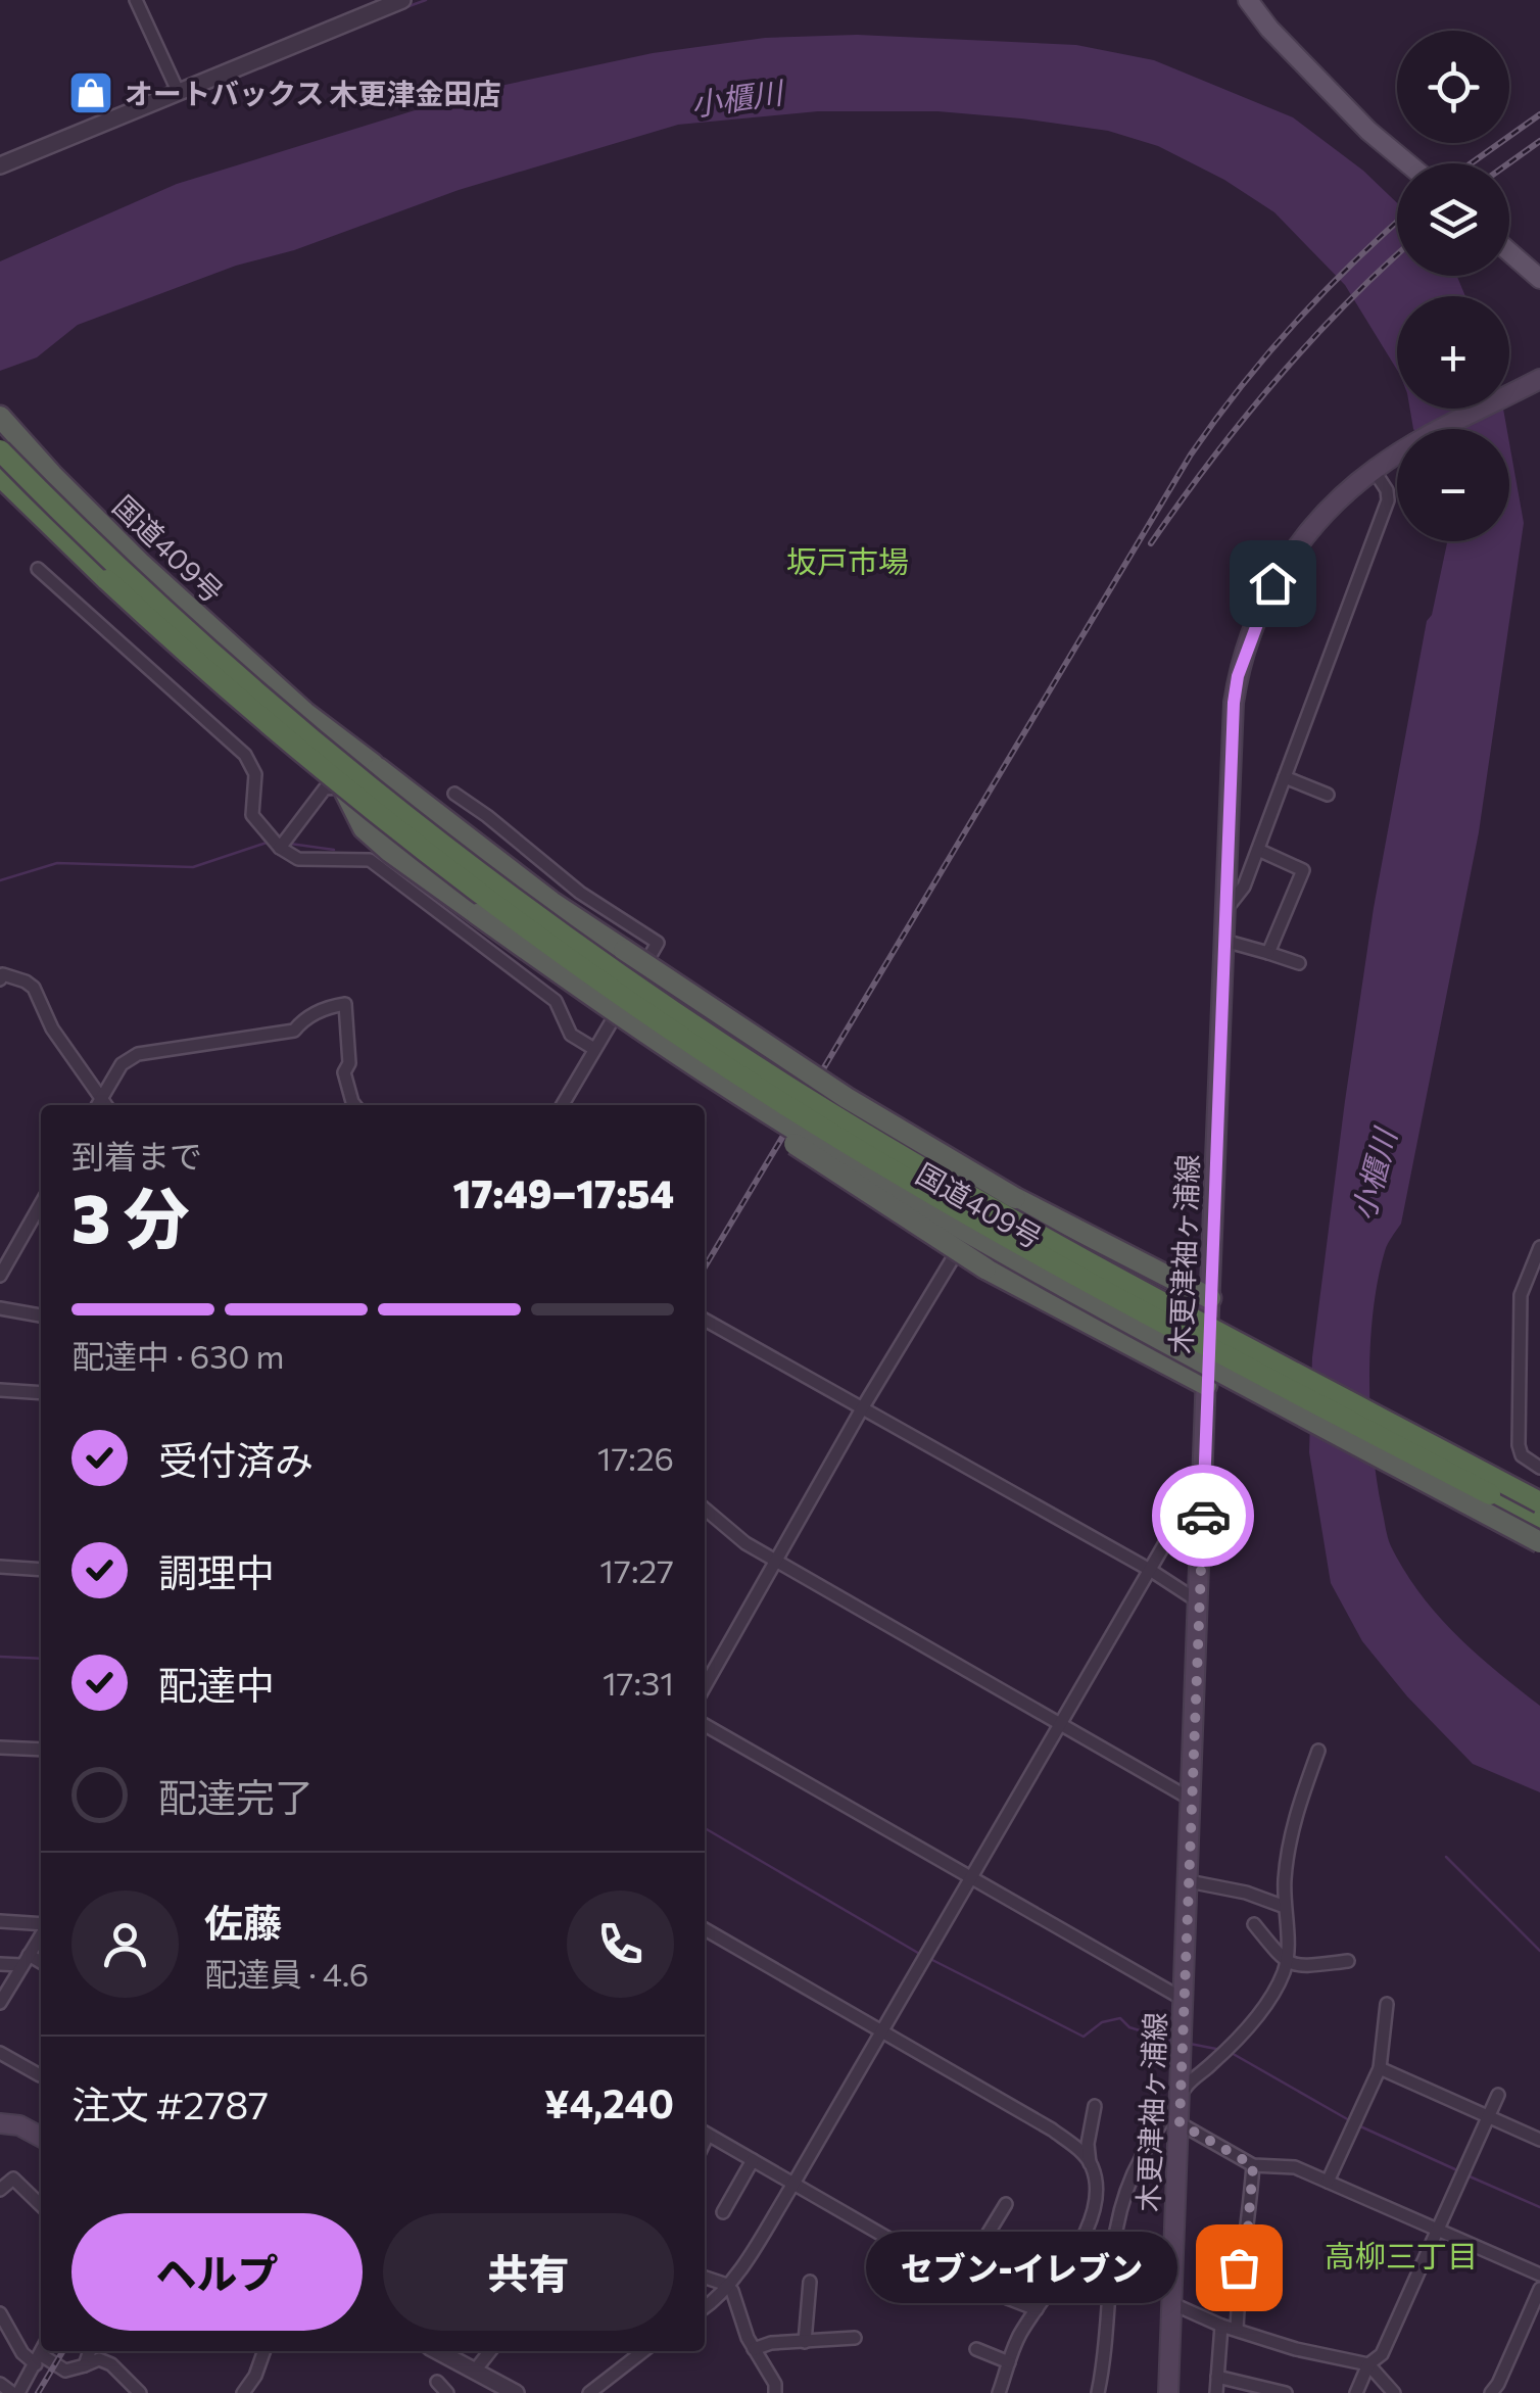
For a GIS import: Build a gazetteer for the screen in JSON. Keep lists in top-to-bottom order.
{
  "streets": {
    "highway": ["国道409号"],
    "main road": ["木更津袖ヶ浦線"]
  },
  "districts": ["坂戸市場", "高柳三丁目"],
  "water": ["小櫃川"],
  "places": {
    "shop": ["オートバックス 木更津金田店"],
    "other": ["セブン-イレブン"]
  },
  "page": {
    "map_buttons": ["+", "−"],
    "heading": ["3 分", "到着まで", "17:49–17:54"],
    "panel": [
      "佐藤",
      "配達員 · 4.6",
      "注文 #2787",
      "¥4,240"
    ],
    "bar": "配達中 · 630 m",
    "list": [
      ["受付済み", "17:26"],
      ["調理中", "17:27"],
      ["配達中", "17:31"],
      "配達完了"
    ],
    "buttons": ["ヘルプ", "共有"],
    "bubble": "セブン-イレブン"
  }
}
